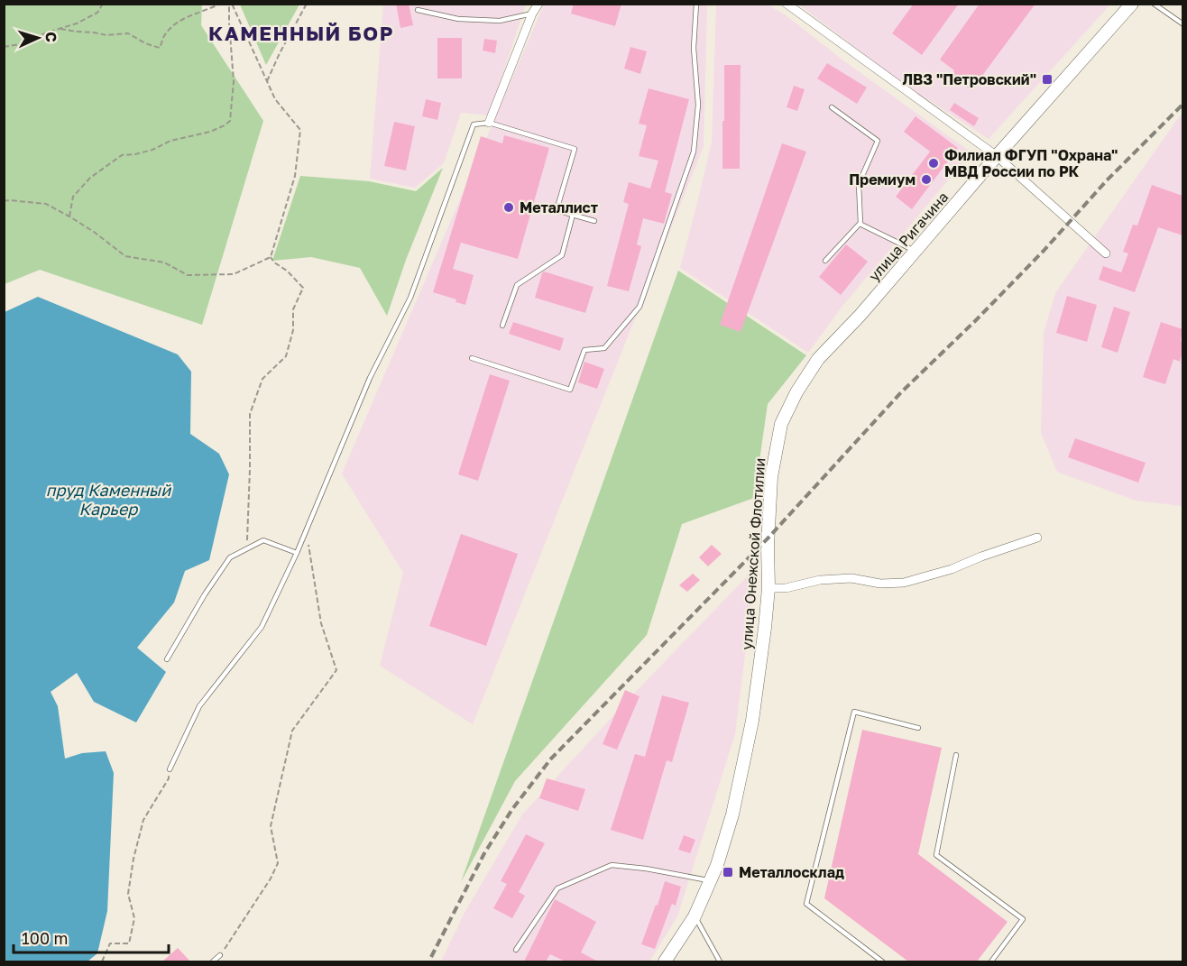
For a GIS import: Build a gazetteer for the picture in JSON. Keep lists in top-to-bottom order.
{
  "streets": {
    "main road": ["улица Ригачина", "улица Онежской Флотилии"]
  },
  "crossings": [
    ["улица Ригачина", "улица Онежской Флотилии"]
  ],
  "districts": ["КАМЕННЫЙ БОР"],
  "water": ["пруд Каменный Карьер"],
  "places": {
    "transit": ["ЛВЗ \"Петровский\"", "Металлосклад"],
    "other": ["Филиал ФГУП \"Охрана\" МВД России по РК", "Премиум", "Металлист"]
  },
  "scale_bar": "100 m",
  "north": "right"
}
